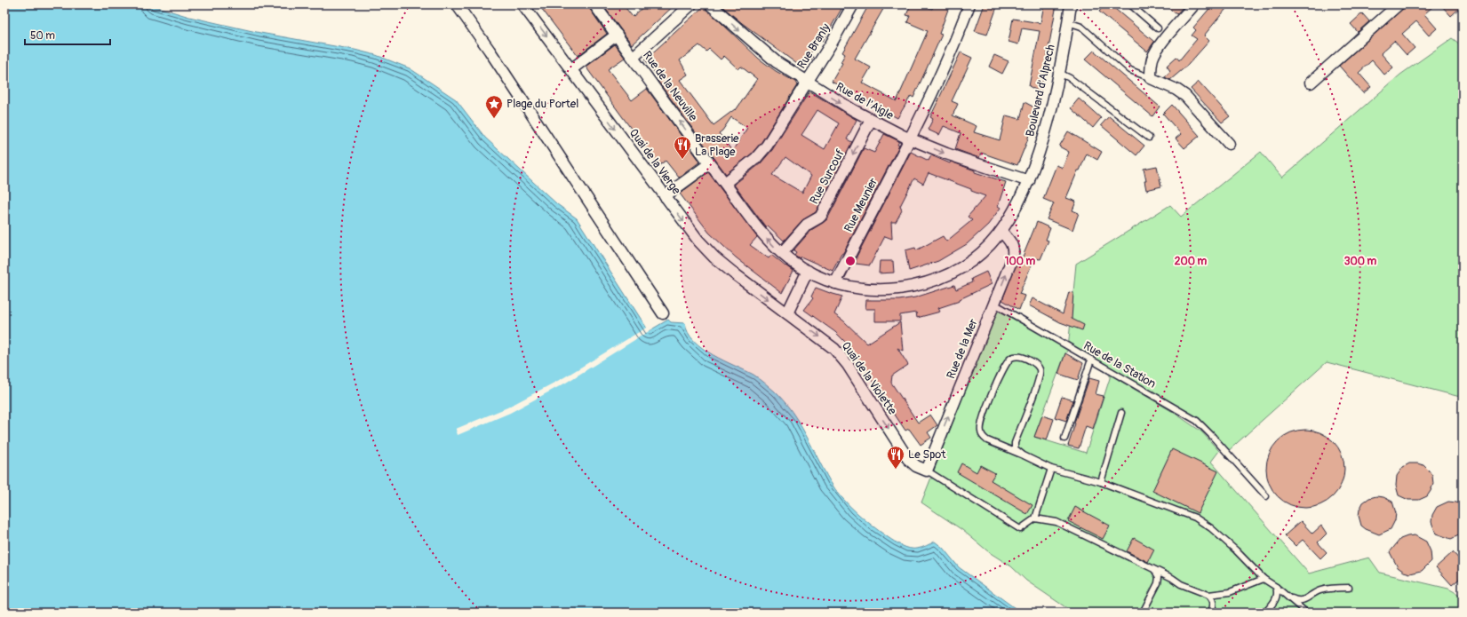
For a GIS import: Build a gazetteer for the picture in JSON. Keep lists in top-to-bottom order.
{
  "streets": {
    "street": [
      "Rue Branly",
      "Rue de la Neuville",
      "Boulevard d'Alprech",
      "Rue de l'Aigle",
      "Quai de la Vierge",
      "Rue Surcouf",
      "Rue Meunier",
      "Rue de la Mer",
      "Quai de la Violette"
    ],
    "lane": ["Rue de la Station"]
  },
  "crossings": [
    ["Rue Branly", "Rue de la Neuville"],
    ["Rue Branly", "Rue de l'Aigle"],
    ["Rue de la Neuville", "Boulevard d'Alprech"],
    ["Rue de la Neuville", "Rue Surcouf"],
    ["Rue de la Neuville", "Rue Meunier"],
    ["Boulevard d'Alprech", "Rue de l'Aigle"],
    ["Boulevard d'Alprech", "Rue Meunier"],
    ["Boulevard d'Alprech", "Rue de la Mer"],
    ["Rue de l'Aigle", "Rue Surcouf"],
    ["Rue de l'Aigle", "Rue Meunier"],
    ["Quai de la Vierge", "Quai de la Violette"],
    ["Rue de la Mer", "Rue de la Station"],
    ["Rue de la Mer", "Quai de la Violette"]
  ],
  "one_way": [
    "Rue de la Neuville",
    "Rue de l'Aigle",
    "Rue Surcouf",
    "Rue de la Mer",
    "Quai de la Violette"
  ],
  "places": {
    "place": ["Plage du Portel"],
    "restaurant": ["Brasserie La Plage", "Le Spot"]
  },
  "scale_bar": "50 m",
  "rings": ["100 m", "200 m", "300 m"]
}
